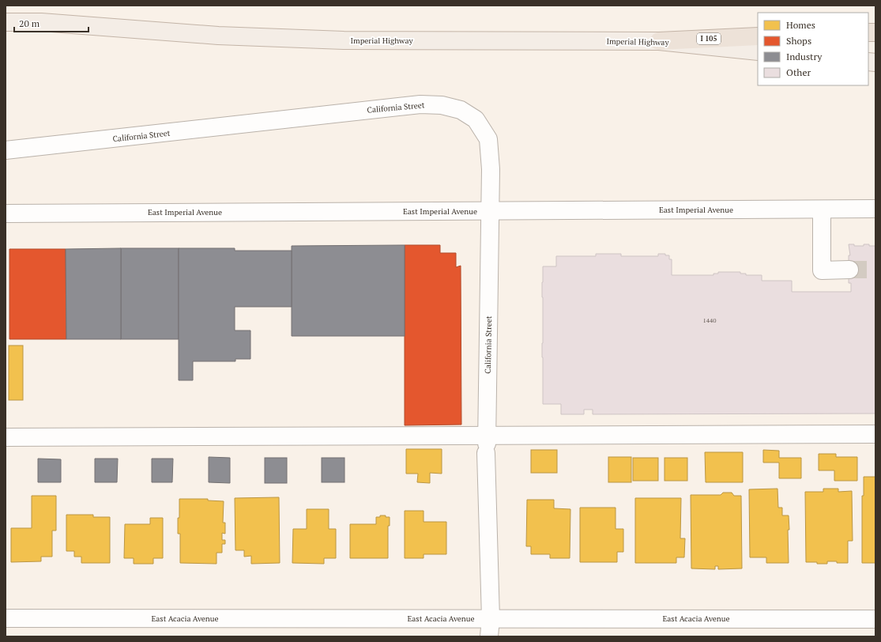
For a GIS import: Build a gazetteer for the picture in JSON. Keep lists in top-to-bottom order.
{
  "streets": {
    "highway": ["I 105"],
    "main road": ["Imperial Highway"],
    "street": ["California Street", "East Imperial Avenue", "East Acacia Avenue"]
  },
  "crossings": [
    ["I 105", "Imperial Highway"],
    ["California Street", "East Imperial Avenue"],
    ["California Street", "East Acacia Avenue"]
  ],
  "house_numbers": ["1440"],
  "legend": [
    "Homes",
    "Shops",
    "Industry",
    "Other"
  ],
  "scale_bar": "20 m"
}
